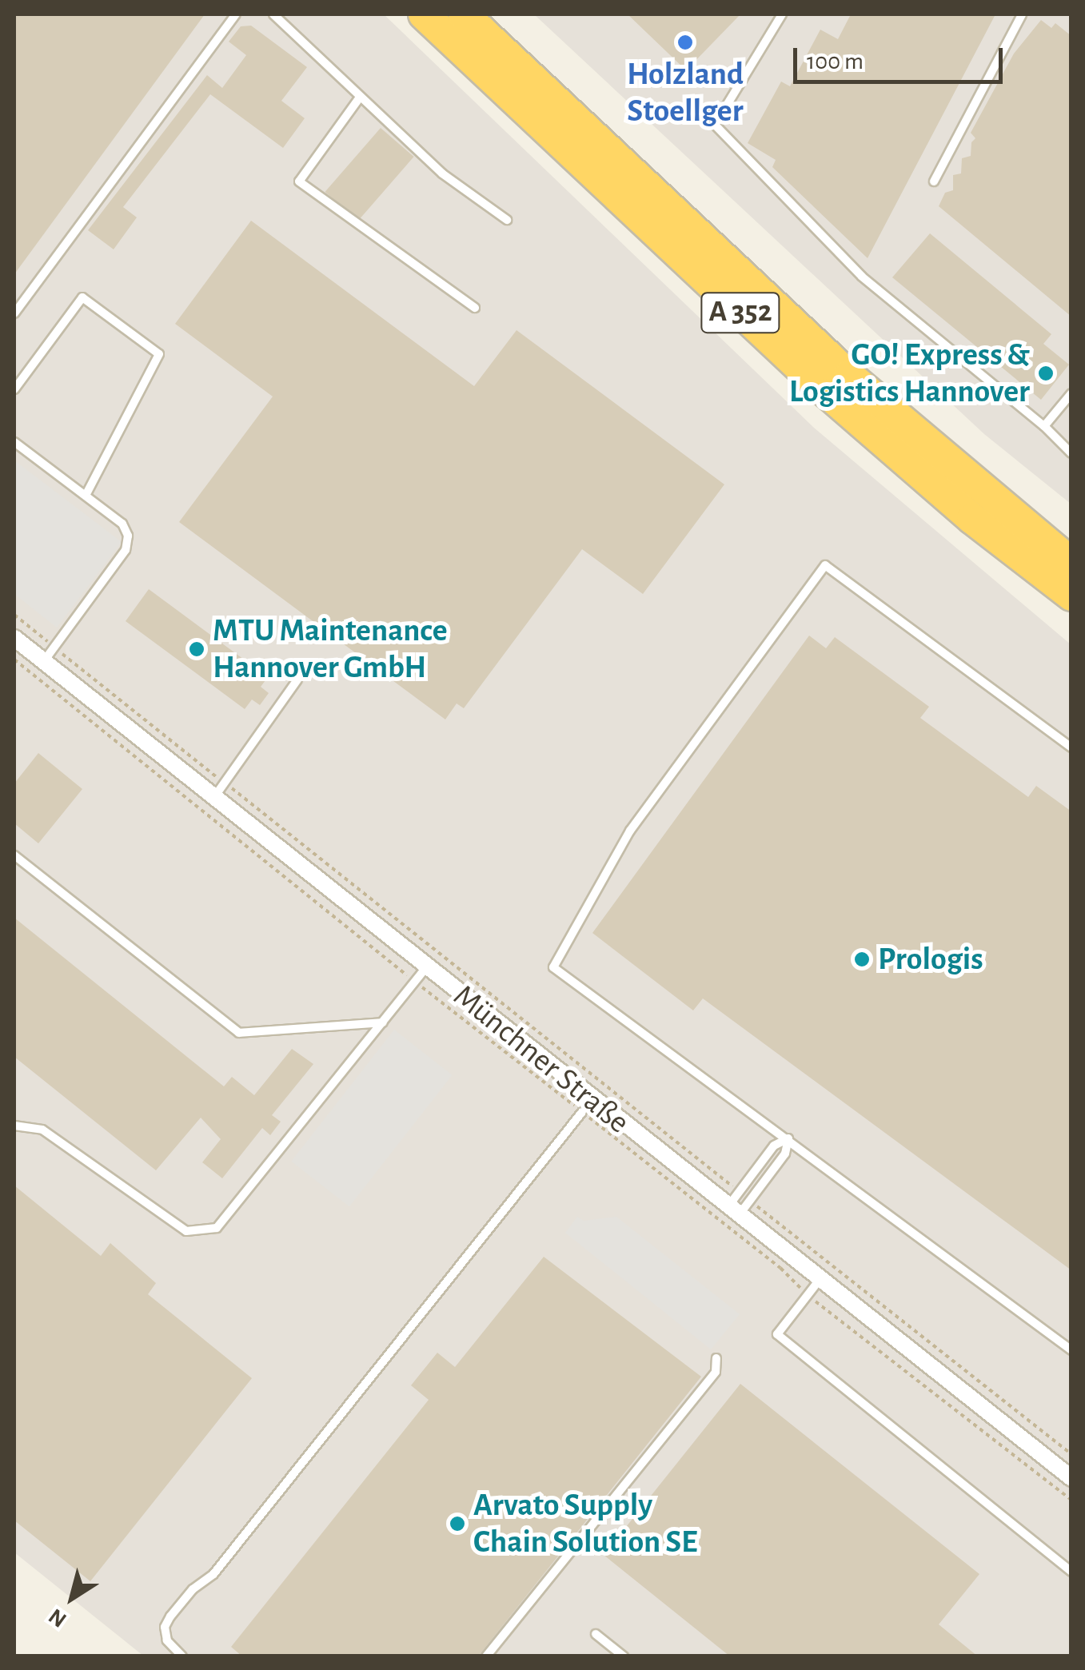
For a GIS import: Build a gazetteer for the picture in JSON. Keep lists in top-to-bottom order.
{
  "streets": {
    "highway": ["A 352"],
    "street": ["Münchner Straße"]
  },
  "places": [
    "Holzland Stoellger",
    "GO! Express & Logistics Hannover",
    "MTU Maintenance Hannover GmbH",
    "Prologis",
    "Arvato Supply Chain Solution SE"
  ],
  "scale_bar": "100 m",
  "north": "bottom left"
}
